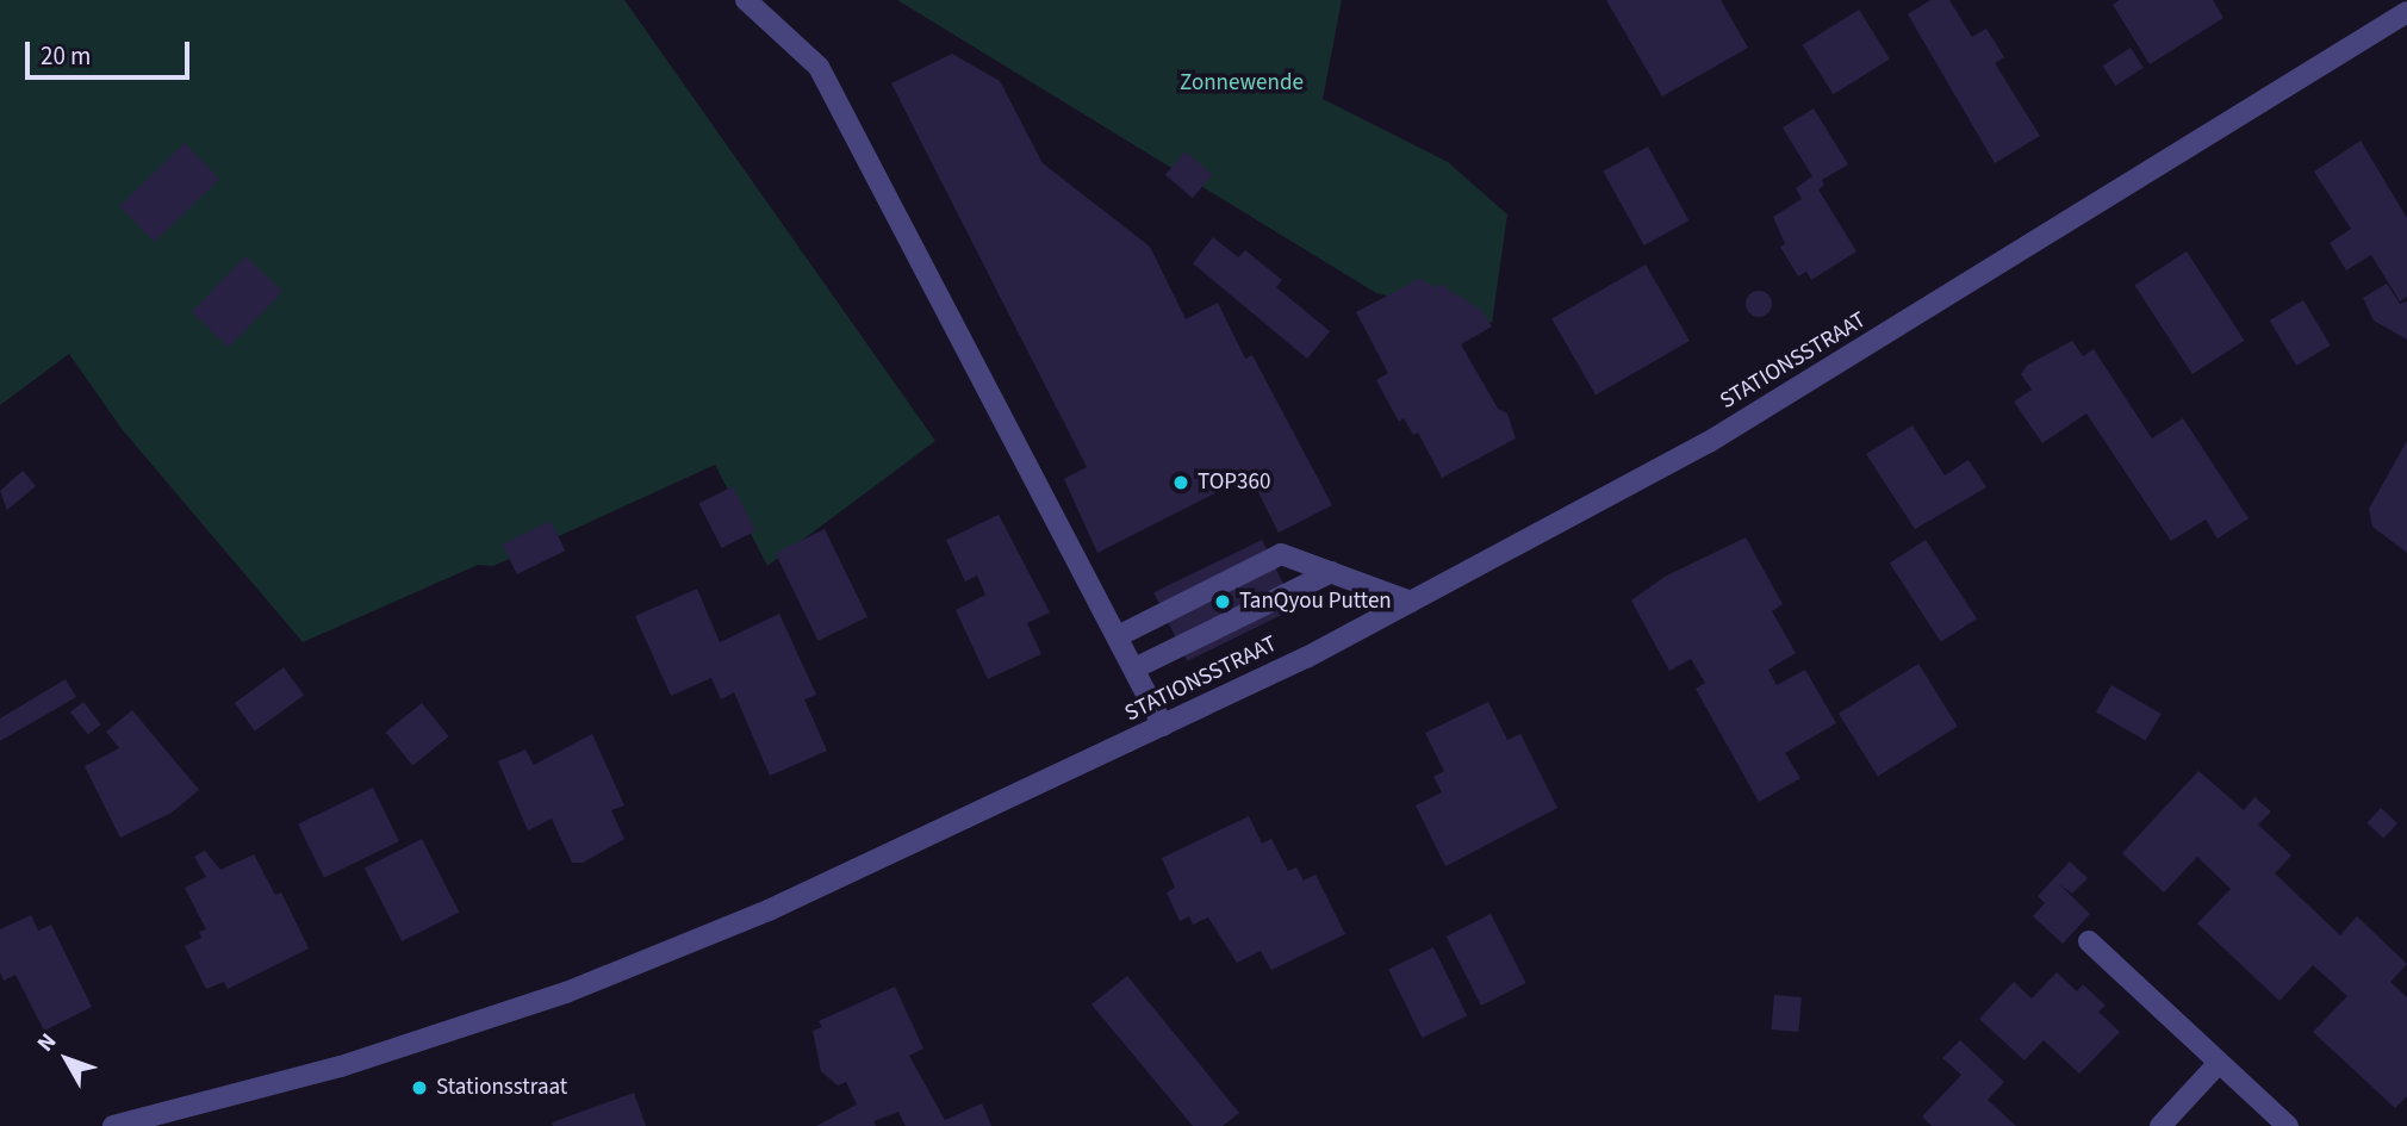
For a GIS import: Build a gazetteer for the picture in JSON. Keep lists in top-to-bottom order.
{
  "streets": {
    "street": ["STATIONSSTRAAT"]
  },
  "parks": ["Zonnewende"],
  "places": ["TOP360", "TanQyou Putten", "Stationsstraat"],
  "scale_bar": "20 m",
  "north": "top left"
}
